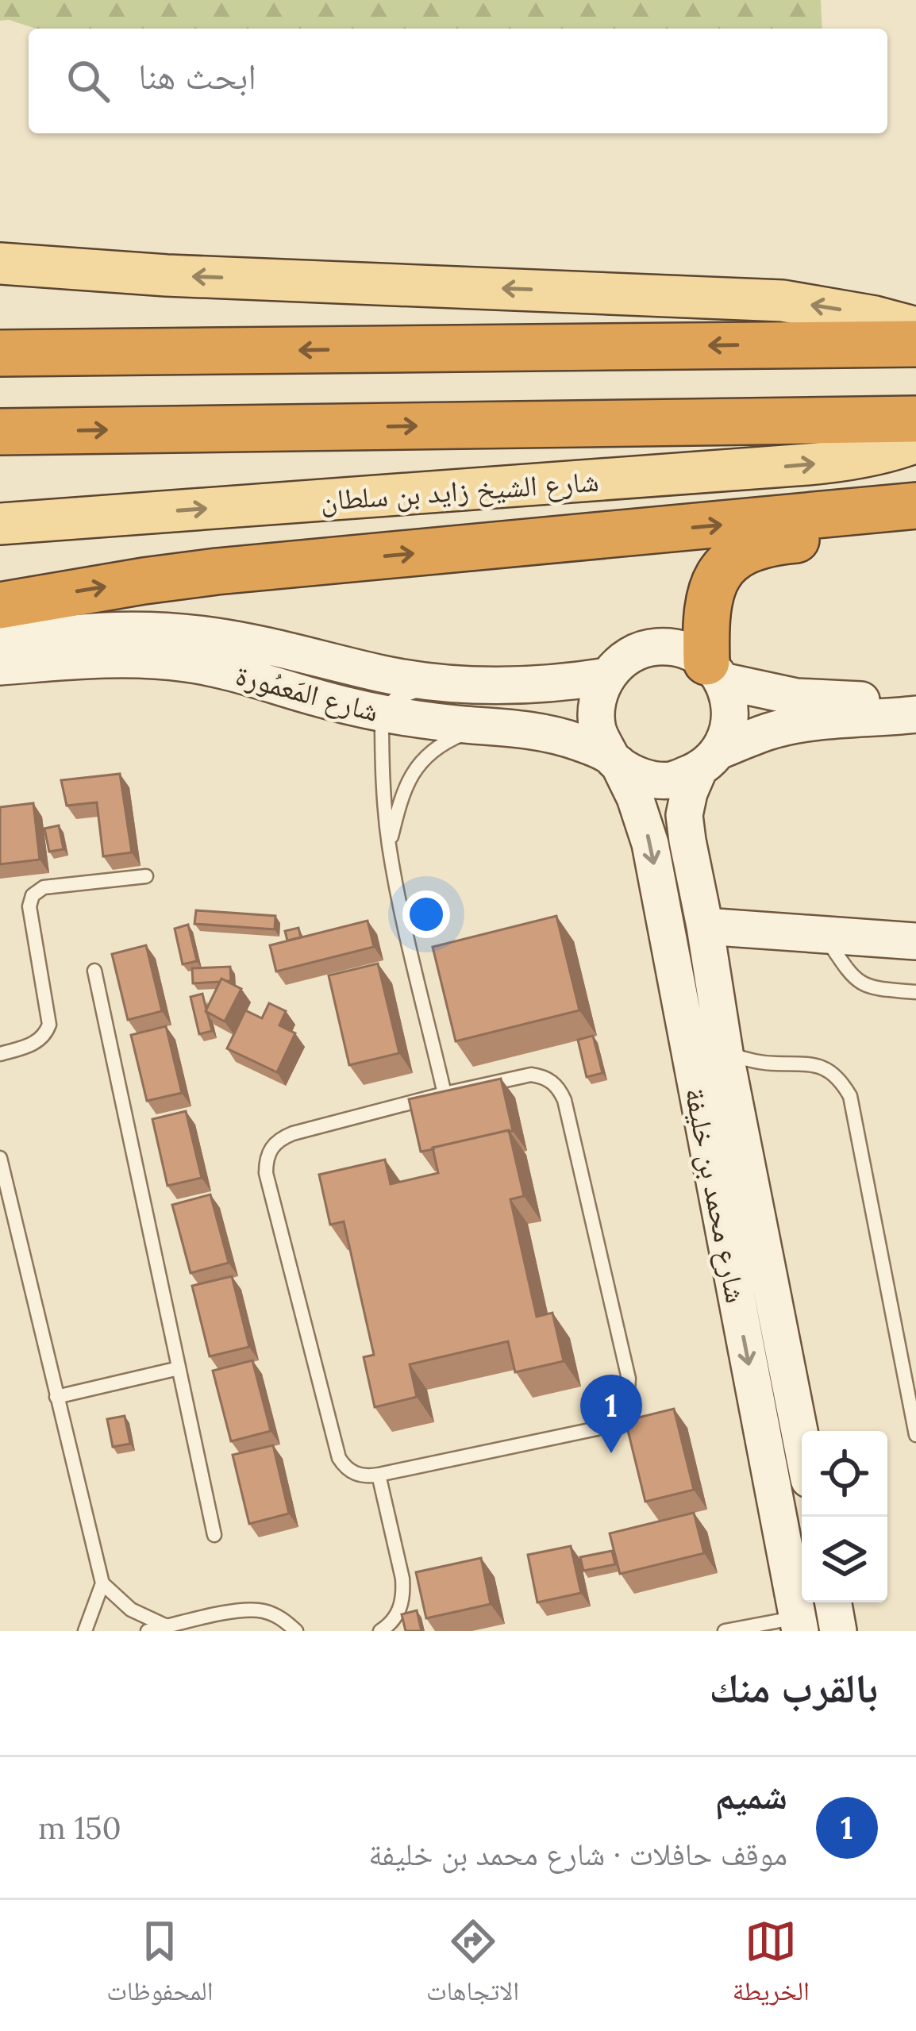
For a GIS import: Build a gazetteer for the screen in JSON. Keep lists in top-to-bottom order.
{
  "streets": {
    "highway": ["شارع الشيخ زايد بن سلطان"],
    "main road": ["شارع المَعمُورة", "شارع محمد بن خليفة"]
  },
  "crossings": [
    ["شارع المَعمُورة", "شارع محمد بن خليفة"]
  ],
  "page": {
    "search": "ابحث هنا",
    "pins": "1",
    "heading": "بالقرب منك",
    "list": [
      {
        "mark": "1",
        "name": "شميم",
        "note": "موقف حافلات · شارع محمد بن خليفة",
        "value": "150 m"
      }
    ],
    "nav": ["الخريطة", "الاتجاهات", "المحفوظات"]
  }
}
